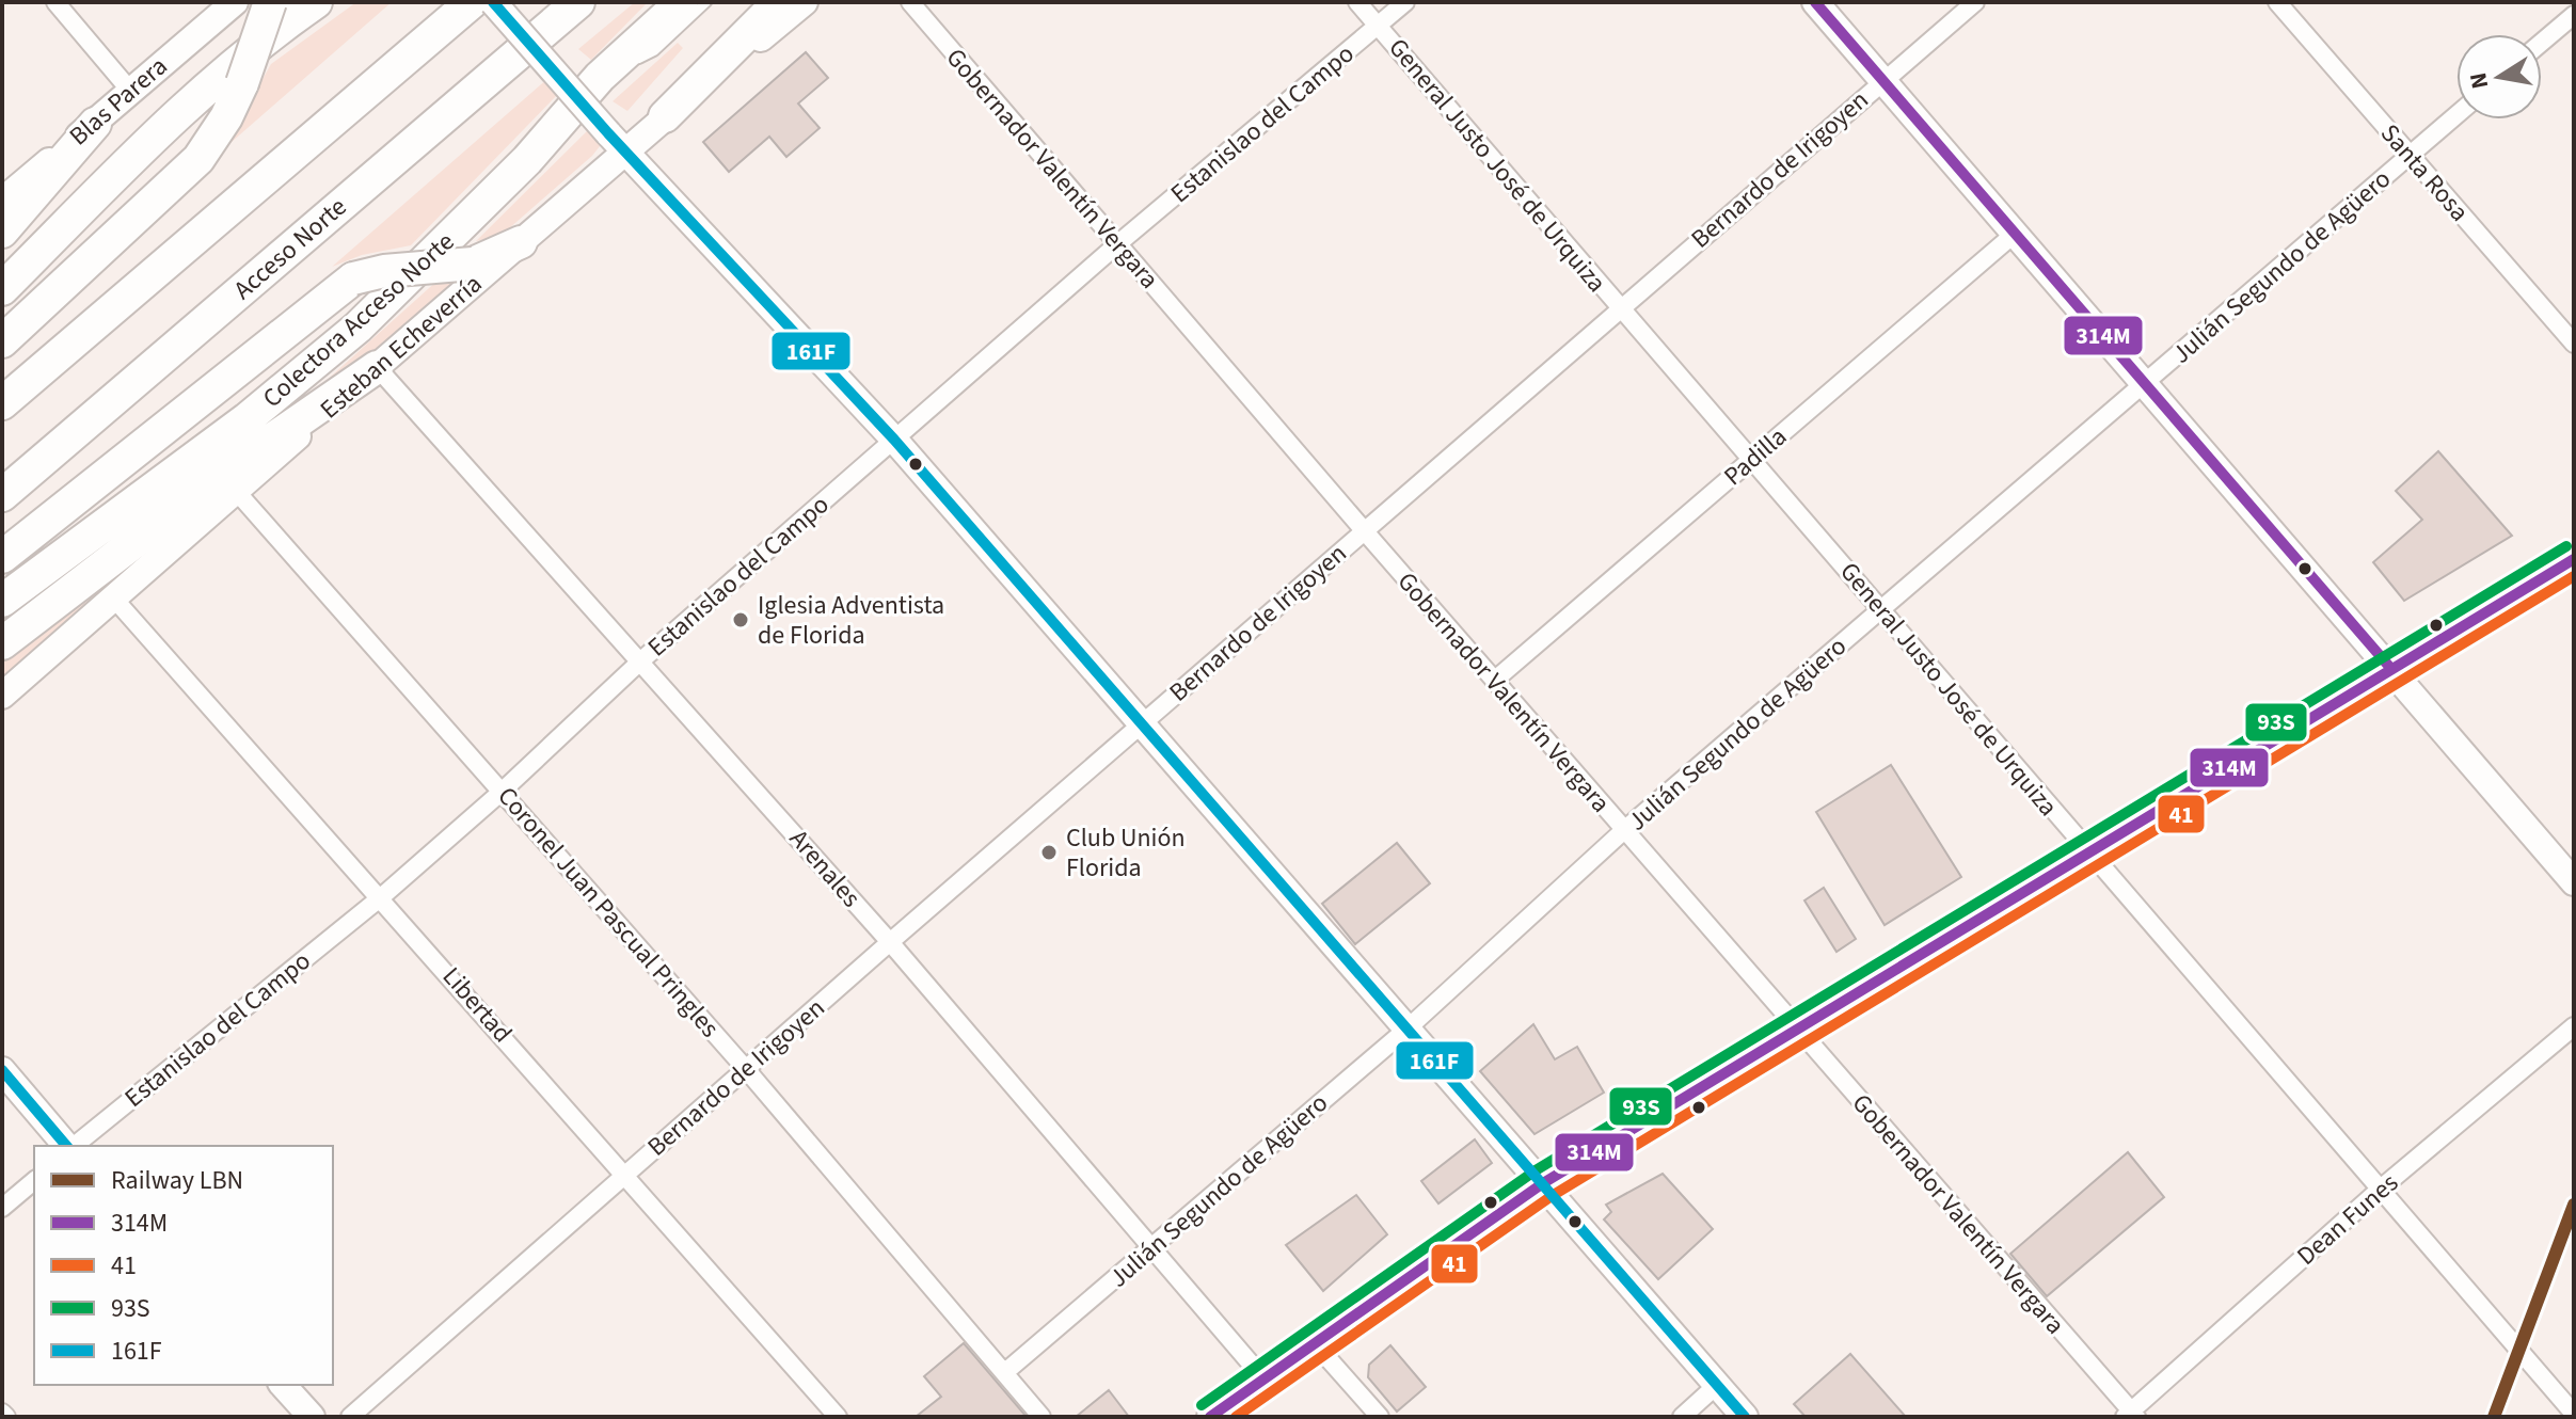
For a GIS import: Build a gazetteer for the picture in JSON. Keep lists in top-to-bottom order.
{
  "streets": {
    "highway": ["Acceso Norte", "Colectora Acceso Norte"],
    "street": [
      "Blas Parera",
      "Estanislao del Campo",
      "General Justo José de Urquiza",
      "Gobernador Valentín Vergara",
      "Bernardo de Irigoyen",
      "Santa Rosa",
      "Julián Segundo de Agüero",
      "Esteban Echeverría",
      "Padilla",
      "Arenales",
      "Coronel Juan Pascual Pringles",
      "Libertad",
      "Dean Funes"
    ]
  },
  "crossings": [
    ["Estanislao del Campo", "General Justo José de Urquiza"],
    ["Estanislao del Campo", "Gobernador Valentín Vergara"],
    ["Estanislao del Campo", "Arenales"],
    ["Estanislao del Campo", "Coronel Juan Pascual Pringles"],
    ["Estanislao del Campo", "Libertad"],
    ["General Justo José de Urquiza", "Bernardo de Irigoyen"],
    ["General Justo José de Urquiza", "Julián Segundo de Agüero"],
    ["General Justo José de Urquiza", "Padilla"],
    ["General Justo José de Urquiza", "Dean Funes"],
    ["Gobernador Valentín Vergara", "Bernardo de Irigoyen"],
    ["Gobernador Valentín Vergara", "Julián Segundo de Agüero"],
    ["Gobernador Valentín Vergara", "Padilla"],
    ["Gobernador Valentín Vergara", "Dean Funes"],
    ["Bernardo de Irigoyen", "Arenales"],
    ["Bernardo de Irigoyen", "Coronel Juan Pascual Pringles"],
    ["Bernardo de Irigoyen", "Libertad"],
    ["Santa Rosa", "Julián Segundo de Agüero"],
    ["Julián Segundo de Agüero", "Arenales"],
    ["Julián Segundo de Agüero", "Coronel Juan Pascual Pringles"],
    ["Esteban Echeverría", "Arenales"],
    ["Esteban Echeverría", "Coronel Juan Pascual Pringles"],
    ["Esteban Echeverría", "Libertad"]
  ],
  "places": ["Iglesia Adventista de Florida", "Club Unión Florida"],
  "lines": [
    "transit line 314M",
    "transit line 161F",
    "transit line 93S",
    "transit line 41",
    "rail line LBN"
  ],
  "legend": [
    "Railway LBN",
    "314M",
    "41",
    "93S",
    "161F"
  ],
  "north": "left"
}
